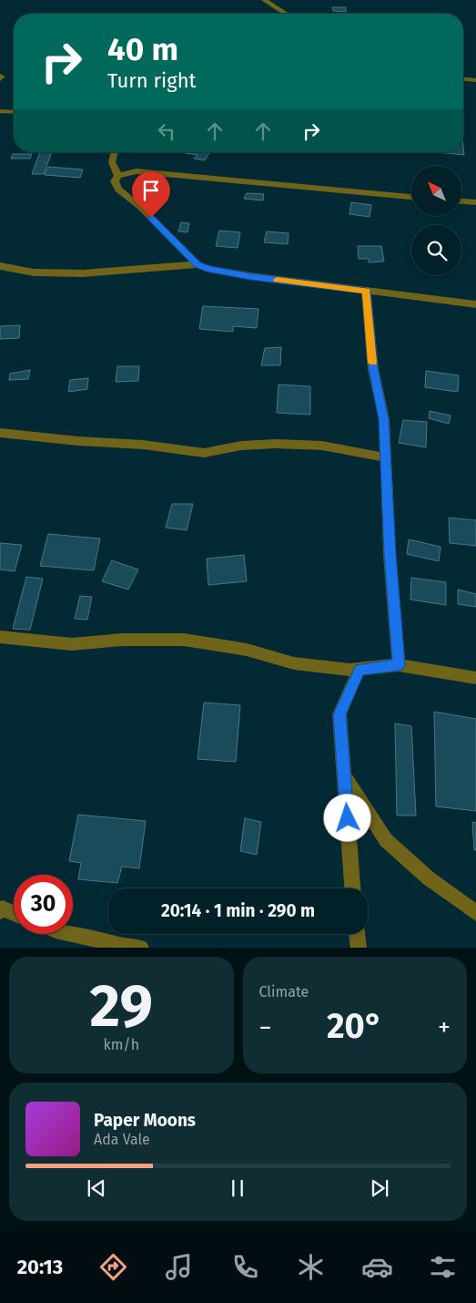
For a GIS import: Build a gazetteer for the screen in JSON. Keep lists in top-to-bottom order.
{
  "north": "top left",
  "page": {
    "turn": ["40 m", "Turn right"],
    "limit": "30",
    "trip": "20:14 · 1 min · 290 m",
    "tile": [
      ["29", "km/h"],
      "Climate"
    ],
    "heat": ["−", "20°", "+"],
    "song": ["Paper Moons", "Ada Vale"],
    "tabs": "20:13"
  }
}
